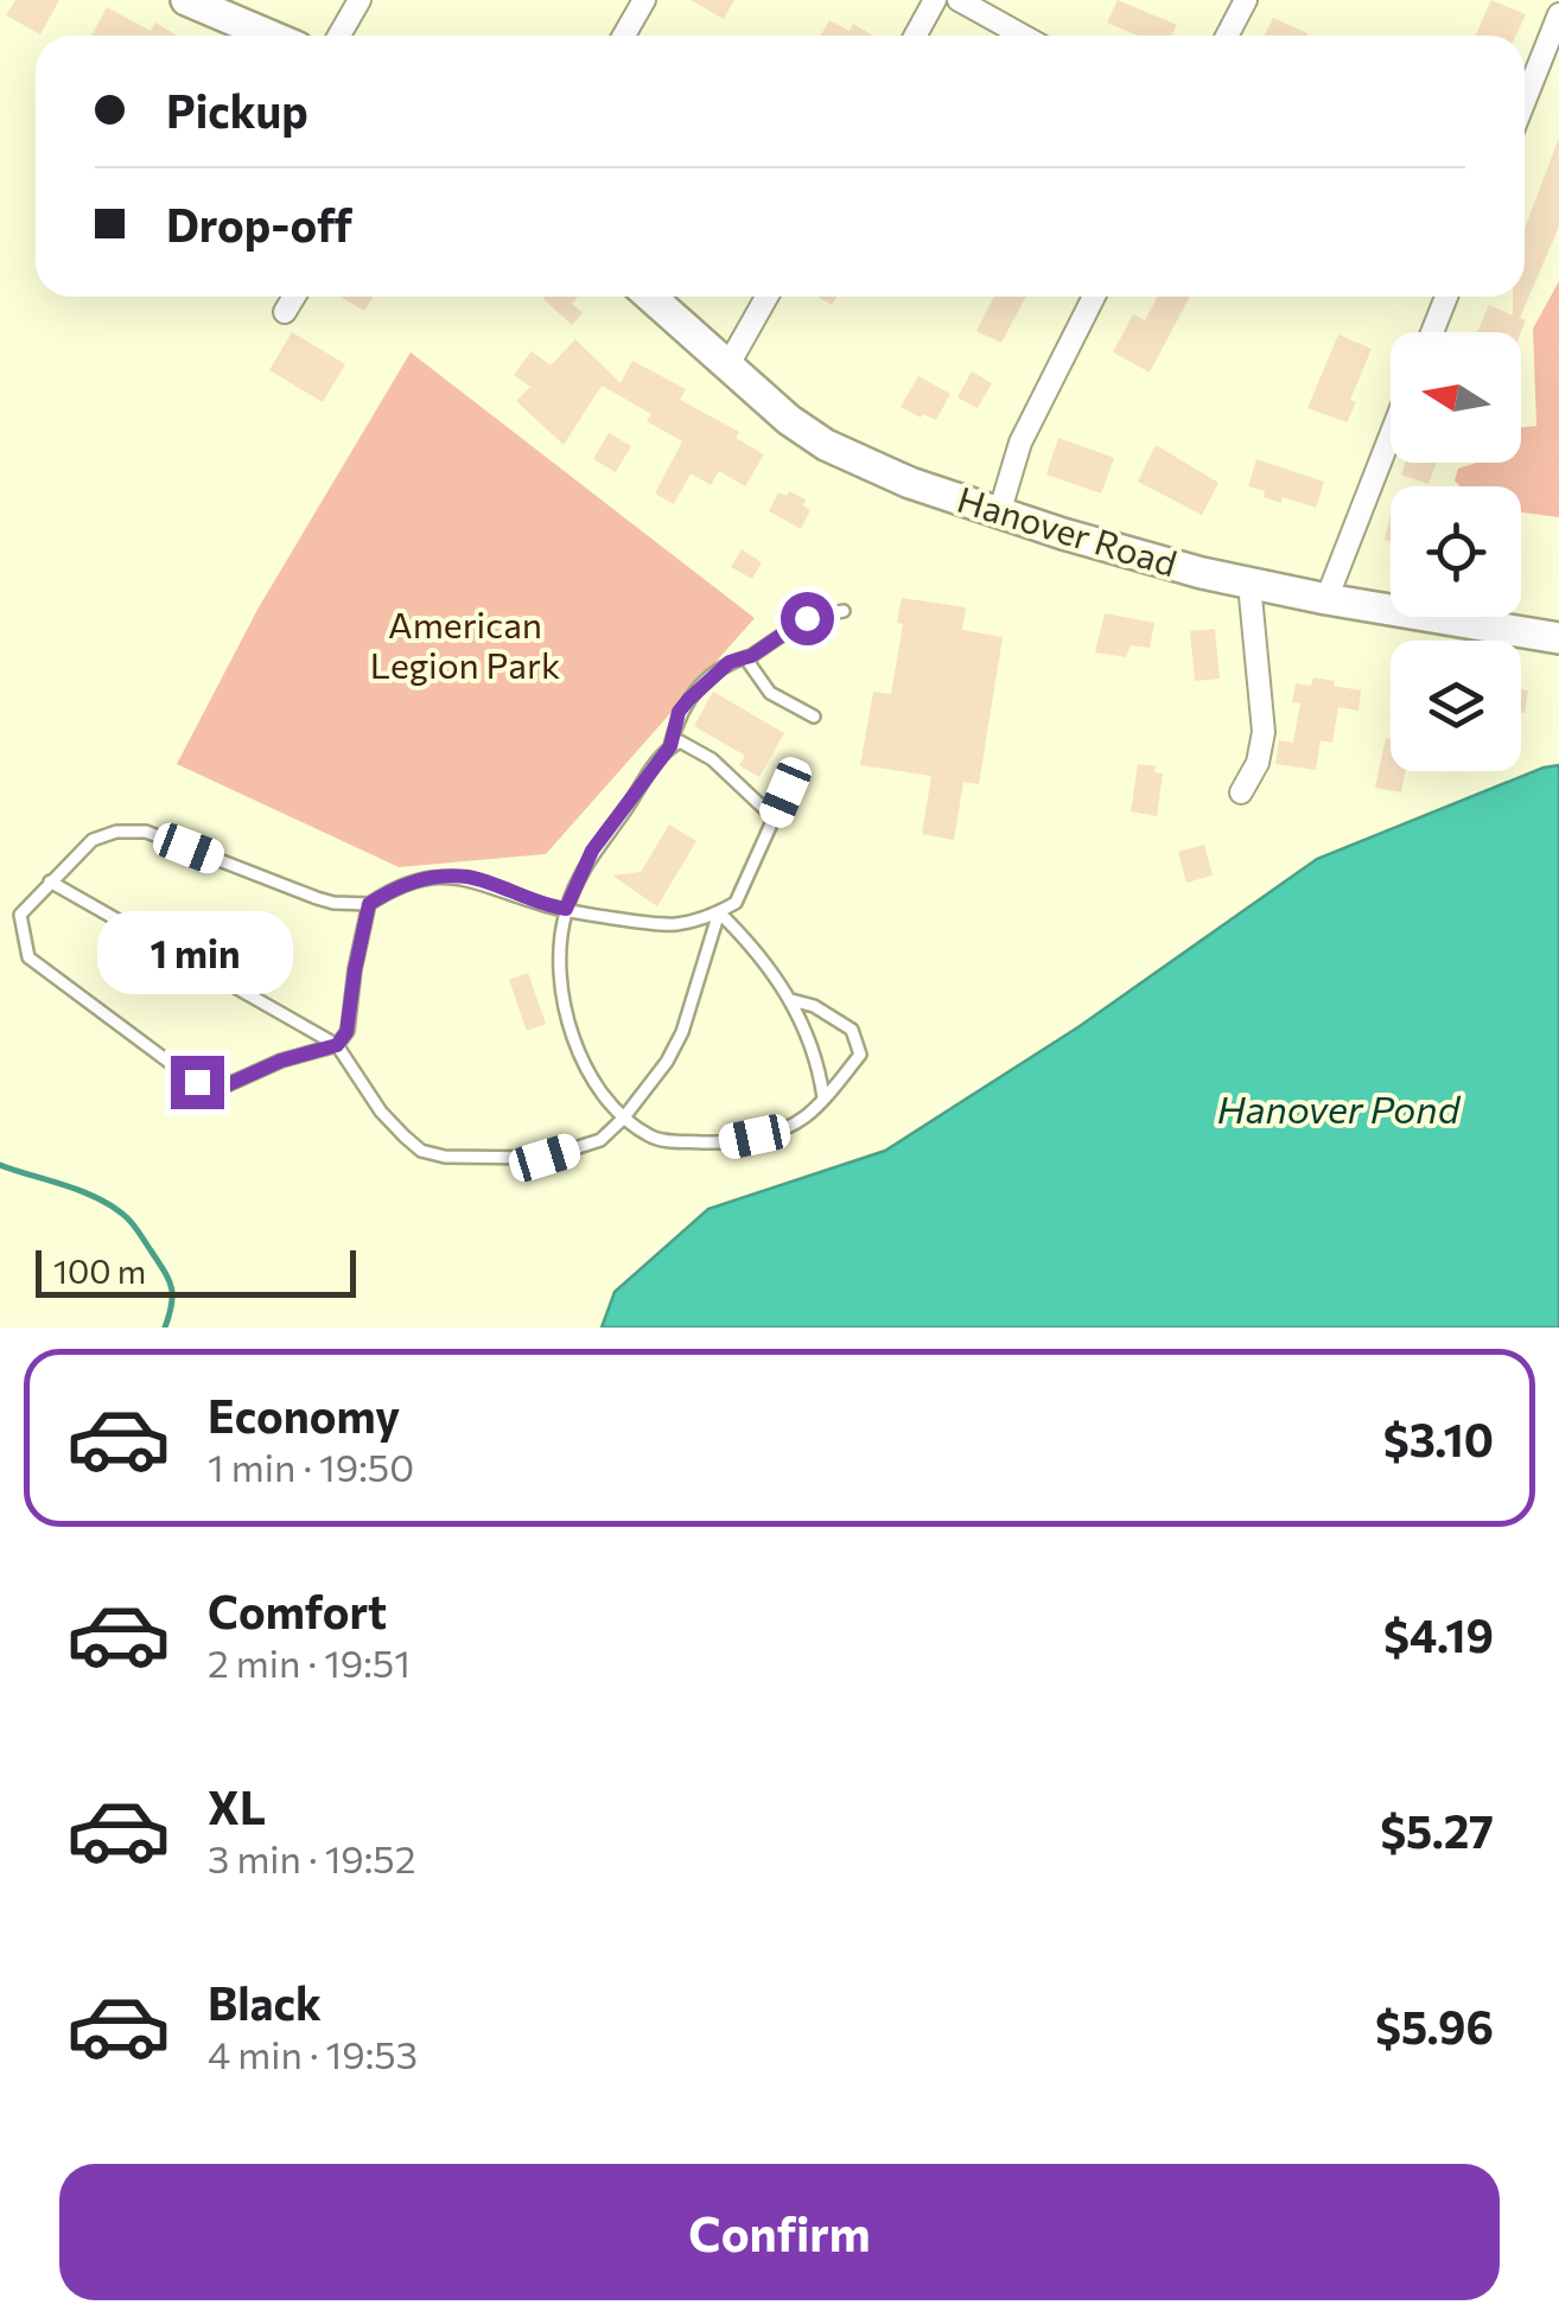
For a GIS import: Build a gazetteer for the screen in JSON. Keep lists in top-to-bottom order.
{
  "streets": {
    "main road": ["Hanover Road"]
  },
  "water": ["Hanover Pond"],
  "parks": ["American Legion Park"],
  "scale_bar": "100 m",
  "north": "left",
  "page": {
    "banner": ["Pickup", "Drop-off"],
    "bubble": "1 min",
    "scale": "100 m",
    "list": [
      {
        "name": "Economy",
        "note": "1 min · 19:50",
        "value": "$3.10"
      },
      {
        "name": "Comfort",
        "note": "2 min · 19:51",
        "value": "$4.19"
      },
      {
        "name": "XL",
        "note": "3 min · 19:52",
        "value": "$5.27"
      },
      {
        "name": "Black",
        "note": "4 min · 19:53",
        "value": "$5.96"
      }
    ],
    "buttons": "Confirm"
  }
}
